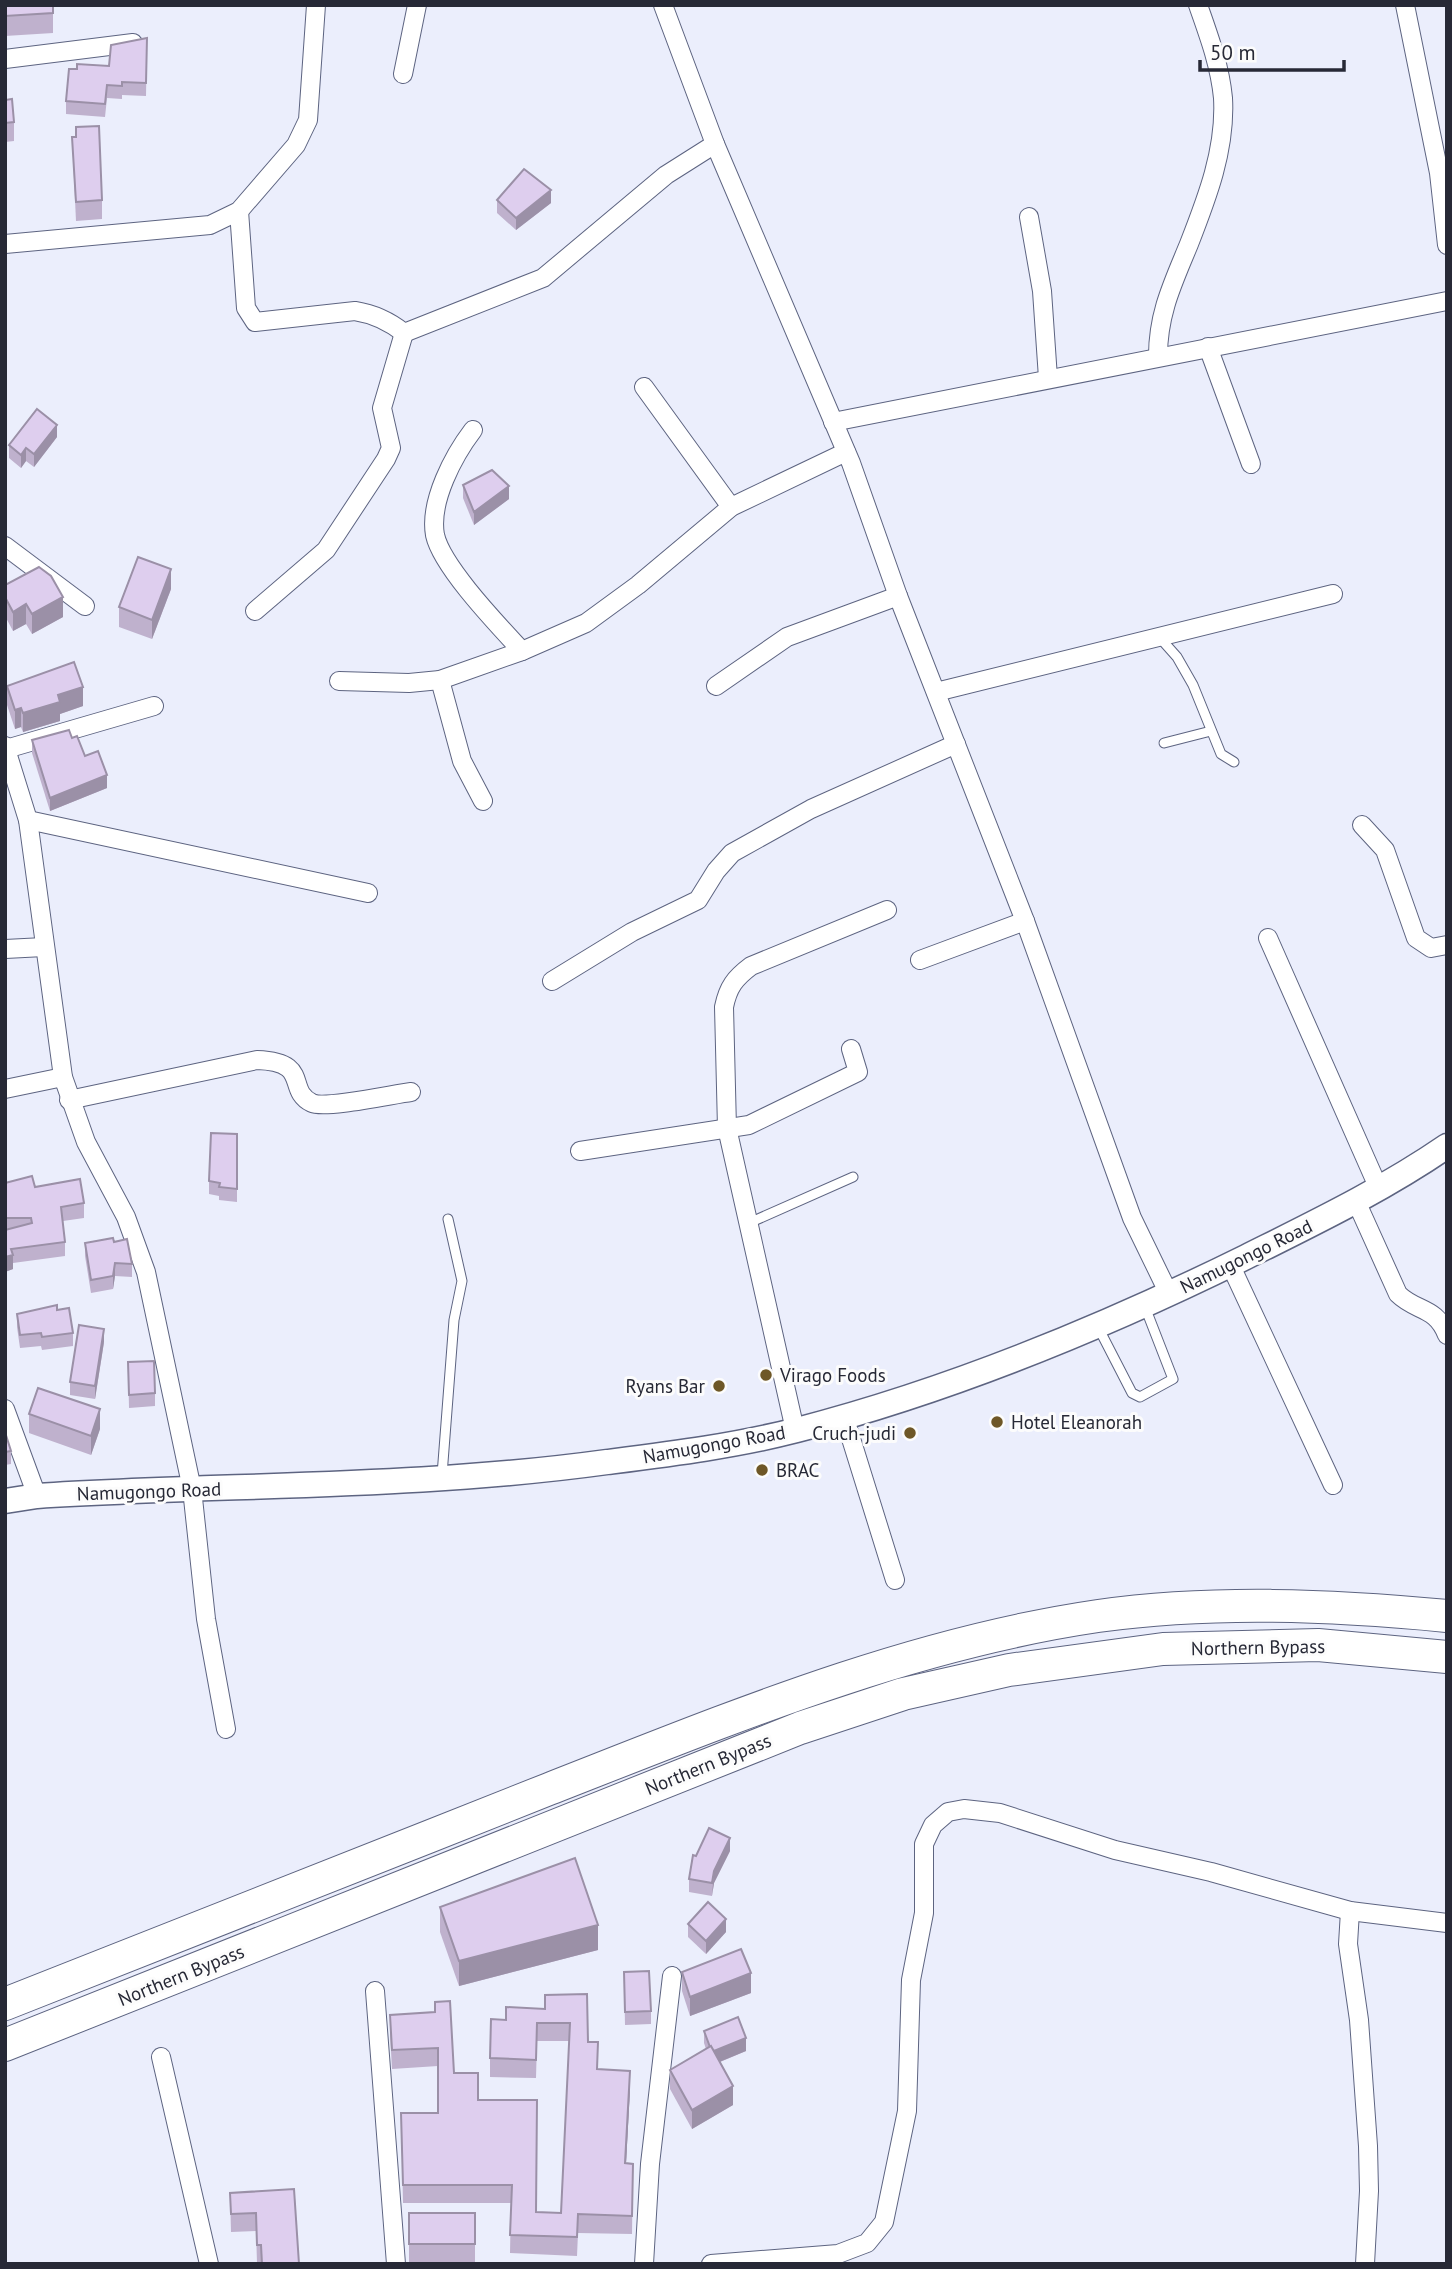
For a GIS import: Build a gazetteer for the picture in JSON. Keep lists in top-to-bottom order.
{
  "streets": {
    "highway": ["Northern Bypass"],
    "main road": ["Namugongo Road"]
  },
  "places": [
    "Virago Foods",
    "Ryans Bar",
    "Hotel Eleanorah",
    "Cruch-judi",
    "BRAC"
  ],
  "scale_bar": "50 m"
}
